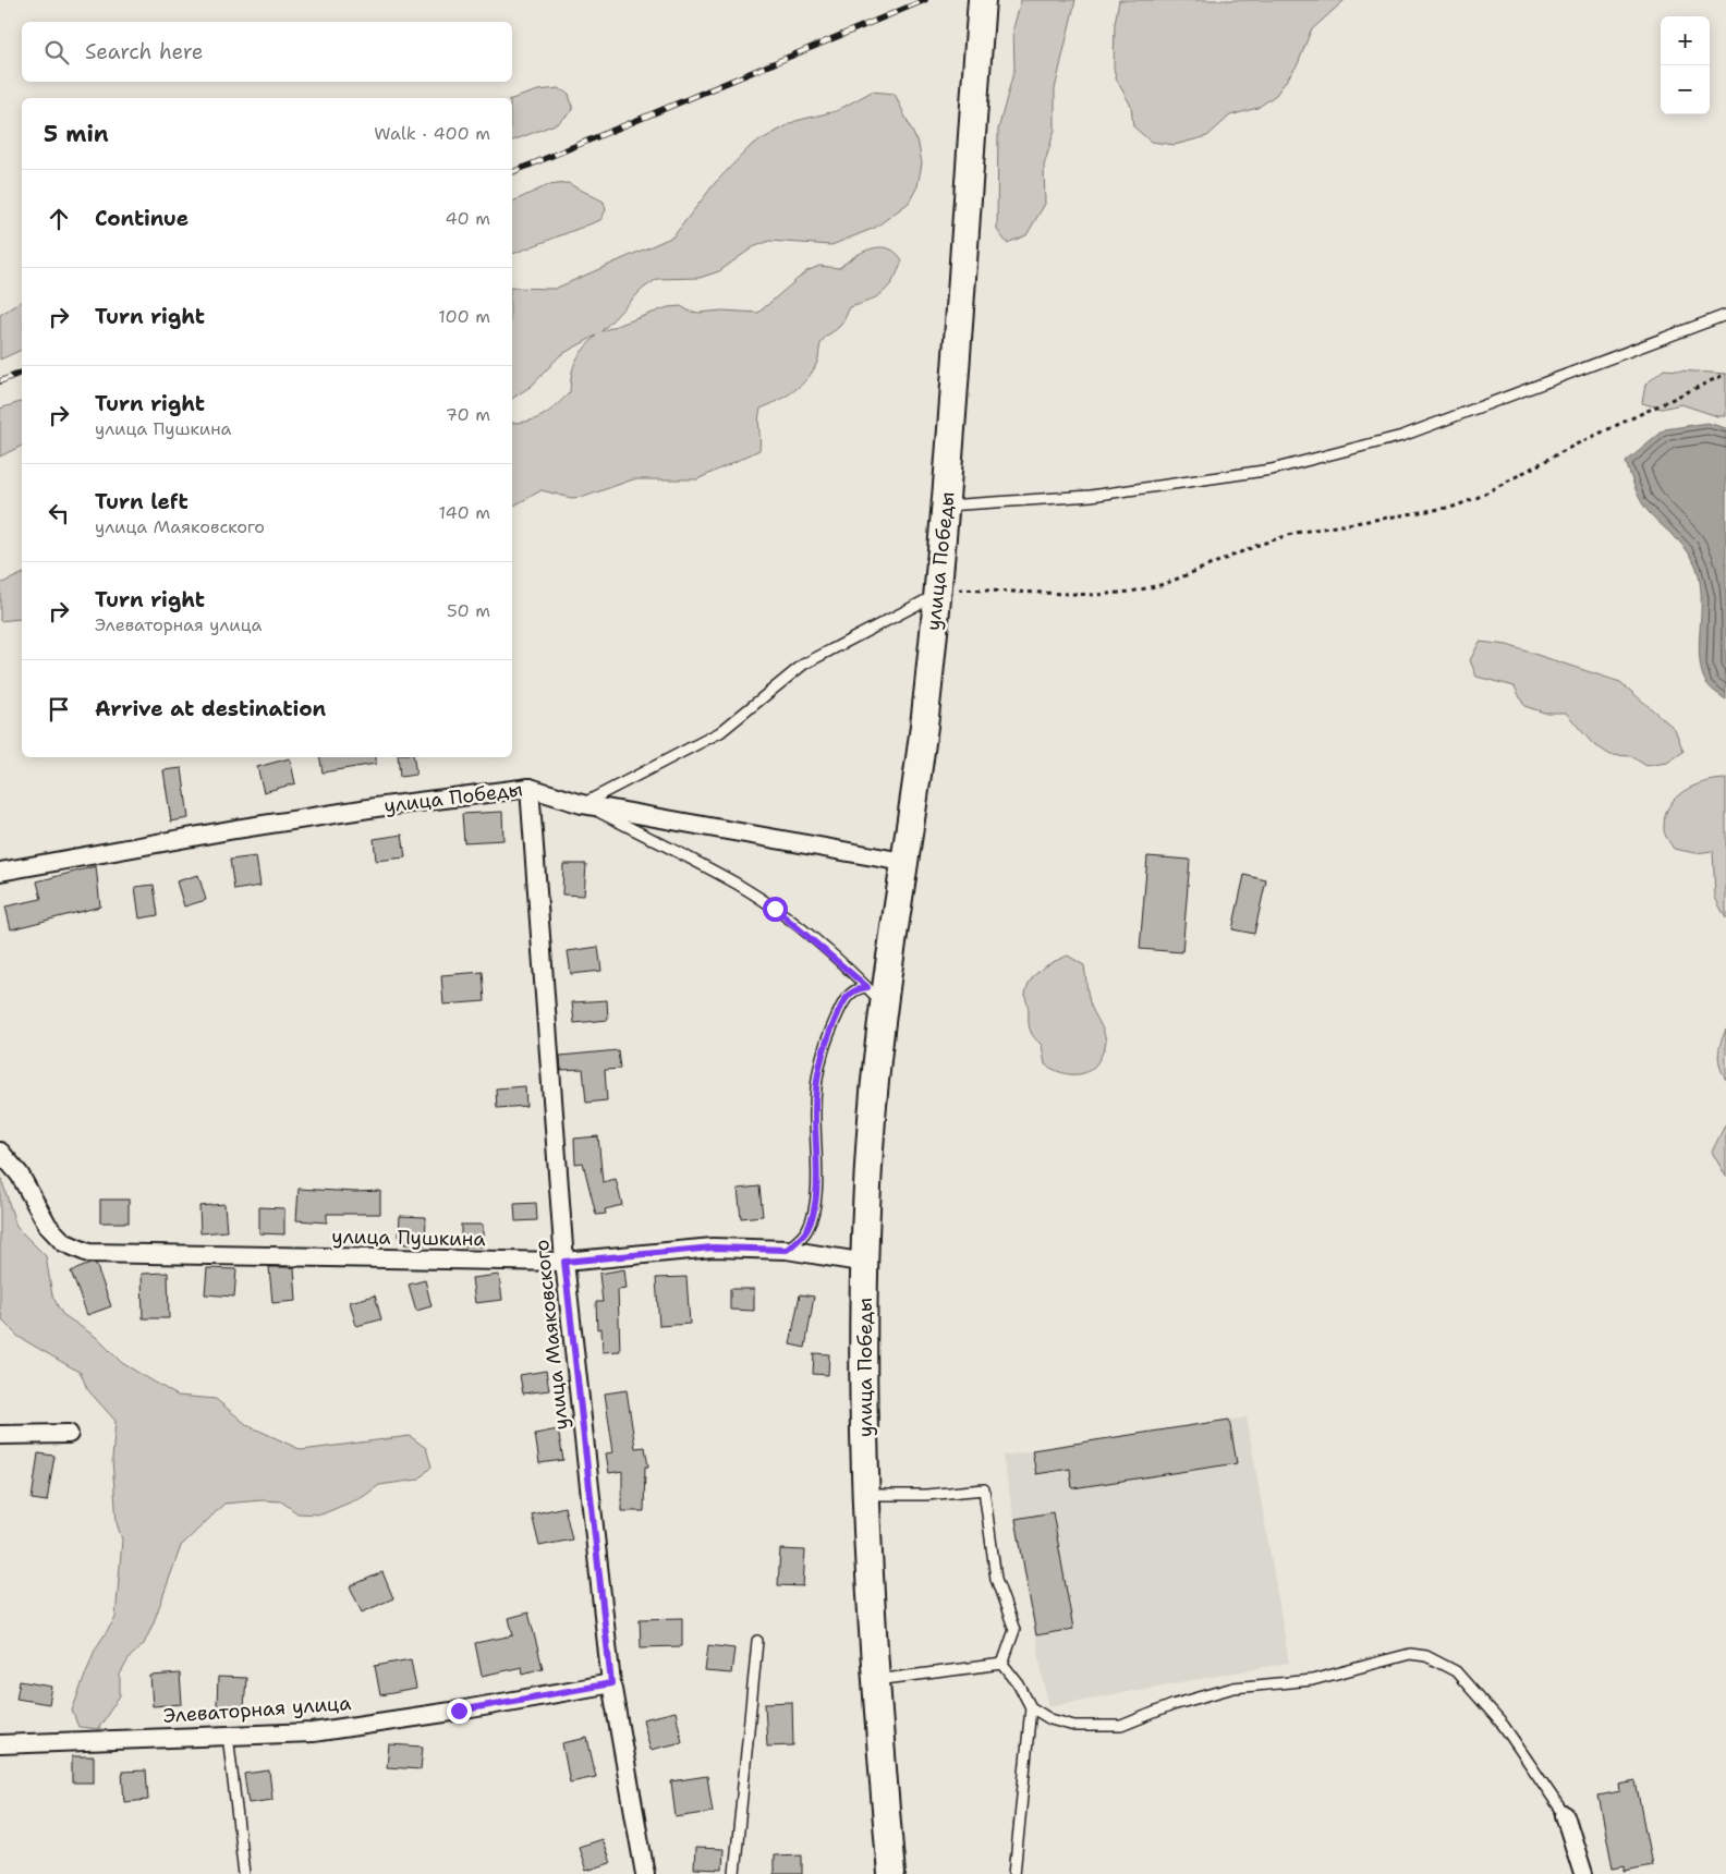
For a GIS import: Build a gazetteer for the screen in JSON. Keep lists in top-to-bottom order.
{
  "streets": {
    "street": [
      "улица Победы",
      "улица Пушкина",
      "улица Маяковского",
      "Элеваторная улица"
    ]
  },
  "crossings": [
    ["улица Победы", "улица Пушкина"],
    ["улица Победы", "улица Маяковского"],
    ["улица Пушкина", "улица Маяковского"],
    ["улица Маяковского", "Элеваторная улица"]
  ],
  "page": {
    "map_buttons": ["+", "−"],
    "search": "Search here",
    "heading": ["5 min", "Walk · 400 m"],
    "list": [
      ["Continue", "40 m"],
      ["Turn right", "100 m"],
      ["Turn right", "улица Пушкина", "70 m"],
      ["Turn left", "улица Маяковского", "140 m"],
      ["Turn right", "Элеваторная улица", "50 m"],
      "Arrive at destination"
    ]
  }
}
